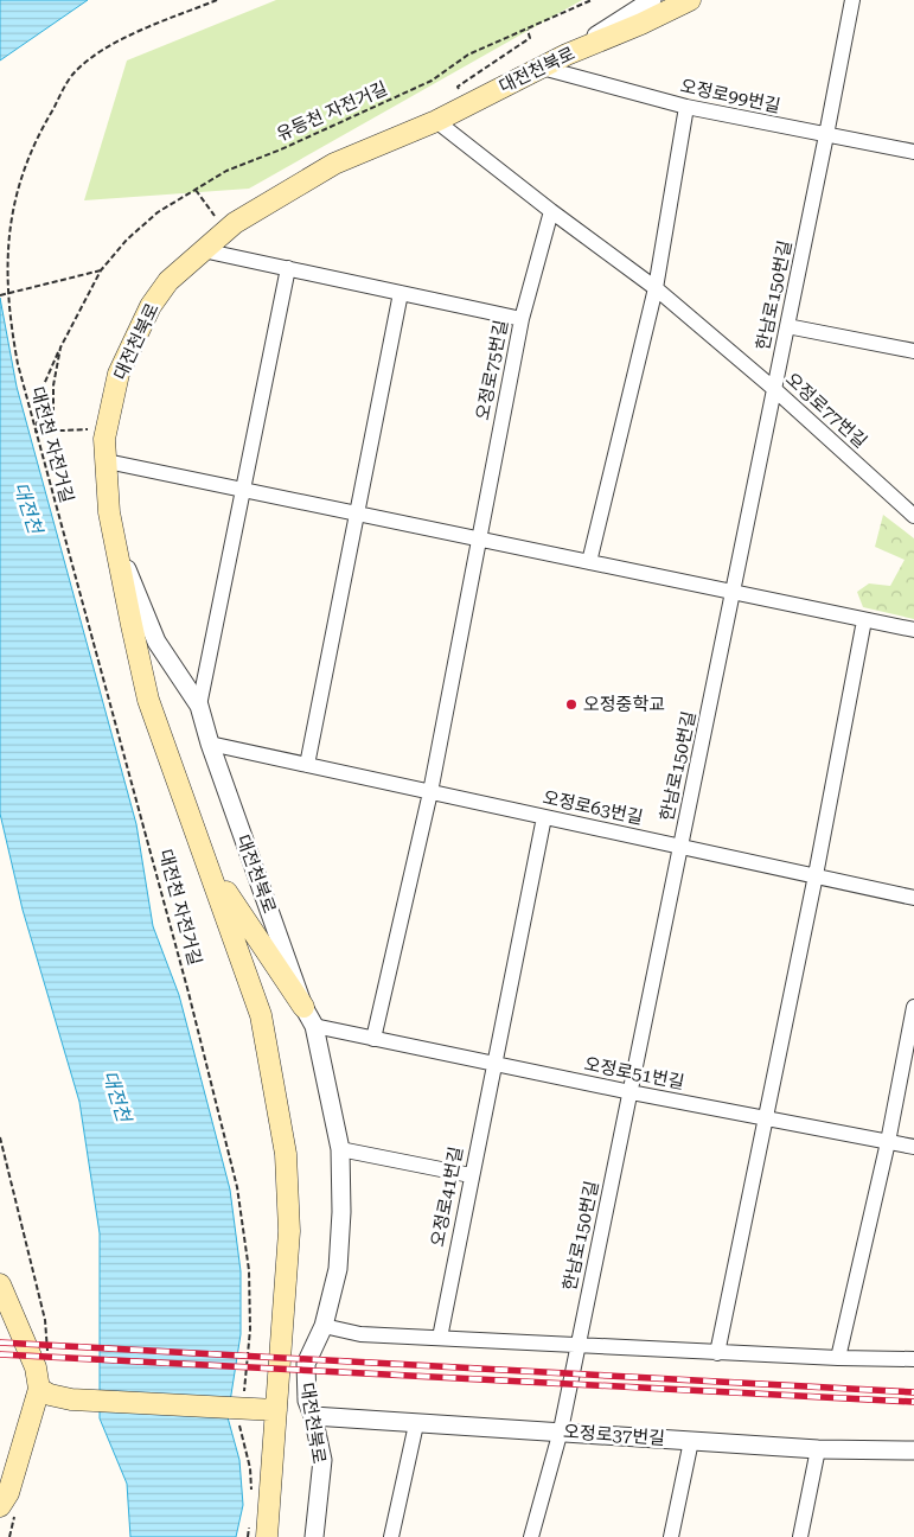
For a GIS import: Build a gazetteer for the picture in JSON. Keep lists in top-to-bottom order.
{
  "streets": {
    "main road": ["대전천북로"],
    "street": [
      "오정로99번길",
      "한남로150번길",
      "오정로75번길",
      "오정로77번길",
      "오정로63번길",
      "오정로51번길",
      "오정로41번길",
      "오정로37번길"
    ],
    "path": ["유등천 자전거길", "대전천 자전거길"]
  },
  "crossings": [
    ["대전천북로", "오정로99번길"],
    ["대전천북로", "오정로77번길"],
    ["대전천북로", "오정로63번길"],
    ["대전천북로", "오정로51번길"],
    ["대전천북로", "오정로37번길"],
    ["오정로99번길", "한남로150번길"],
    ["한남로150번길", "오정로77번길"],
    ["한남로150번길", "오정로63번길"],
    ["한남로150번길", "오정로51번길"],
    ["한남로150번길", "오정로37번길"],
    ["오정로75번길", "오정로77번길"],
    ["오정로51번길", "오정로41번길"]
  ],
  "water": ["대전천"],
  "places": ["오정중학교"]
}
